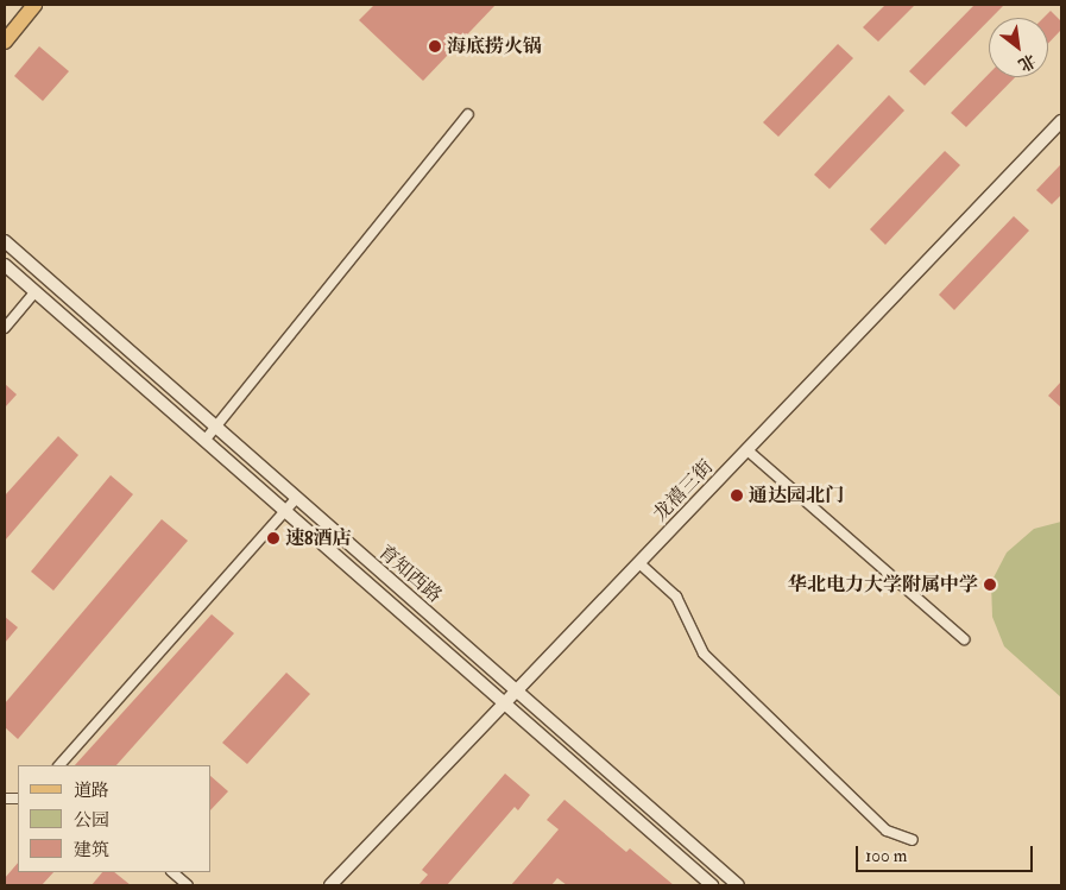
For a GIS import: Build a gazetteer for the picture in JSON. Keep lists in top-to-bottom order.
{
  "streets": {
    "street": ["龙禧三街", "育知西路"]
  },
  "crossings": [
    ["龙禧三街", "育知西路"]
  ],
  "places": [
    "海底捞火锅",
    "通达园北门",
    "速8酒店",
    "华北电力大学附属中学"
  ],
  "legend": ["道路", "公园", "建筑"],
  "scale_bar": "100 m",
  "north": "bottom right"
}
